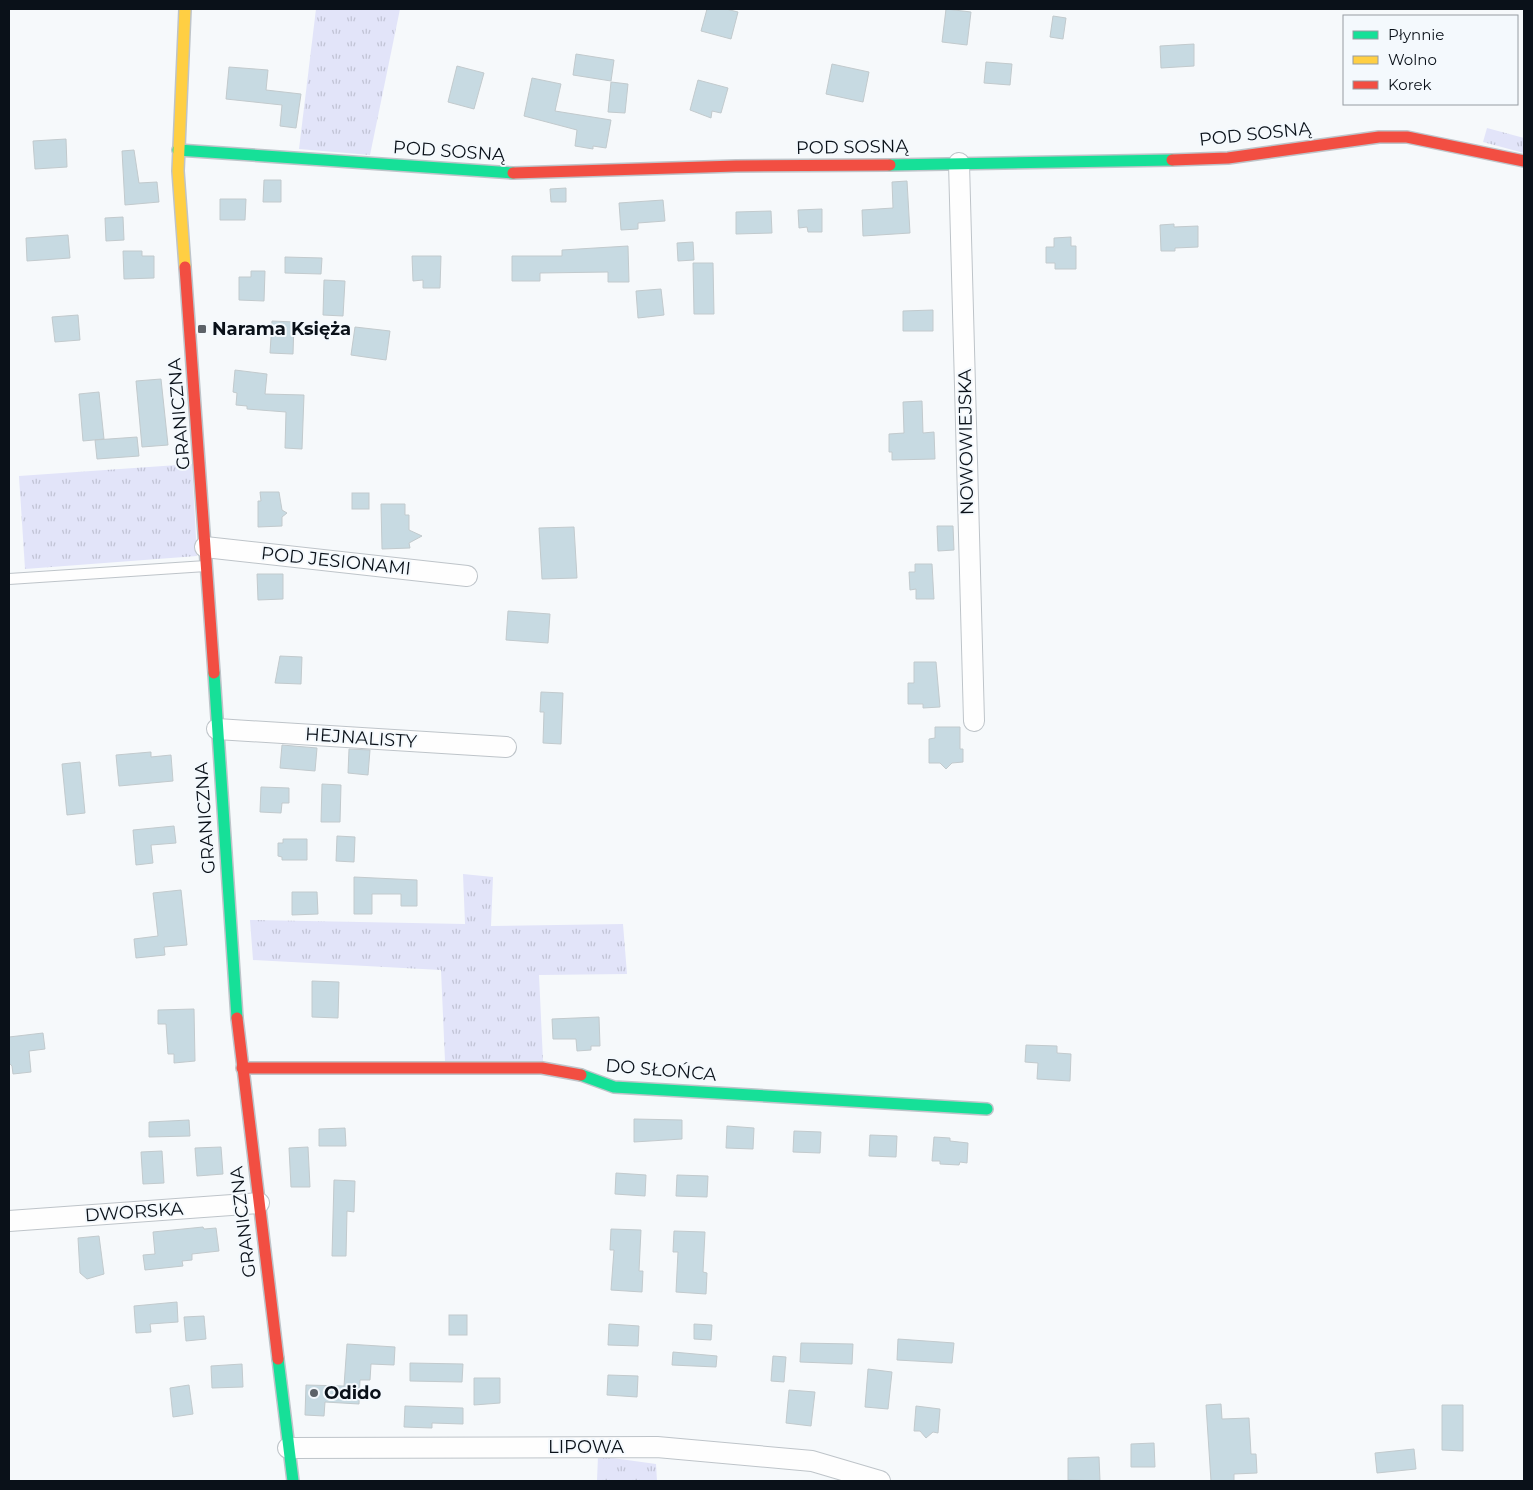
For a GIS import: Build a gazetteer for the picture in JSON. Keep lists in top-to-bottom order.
{
  "streets": {
    "street": [
      "POD SOSNĄ",
      "GRANICZNA",
      "NOWOWIEJSKA",
      "POD JESIONAMI",
      "HEJNALISTY",
      "DO SŁOŃCA",
      "DWORSKA",
      "LIPOWA"
    ]
  },
  "crossings": [
    ["POD SOSNĄ", "GRANICZNA"],
    ["POD SOSNĄ", "NOWOWIEJSKA"],
    ["GRANICZNA", "POD JESIONAMI"],
    ["GRANICZNA", "HEJNALISTY"],
    ["GRANICZNA", "DO SŁOŃCA"],
    ["GRANICZNA", "DWORSKA"],
    ["GRANICZNA", "LIPOWA"]
  ],
  "places": {
    "transit": ["Narama Księża"],
    "other": ["Odido"]
  },
  "legend": ["Płynnie", "Wolno", "Korek"]
}
